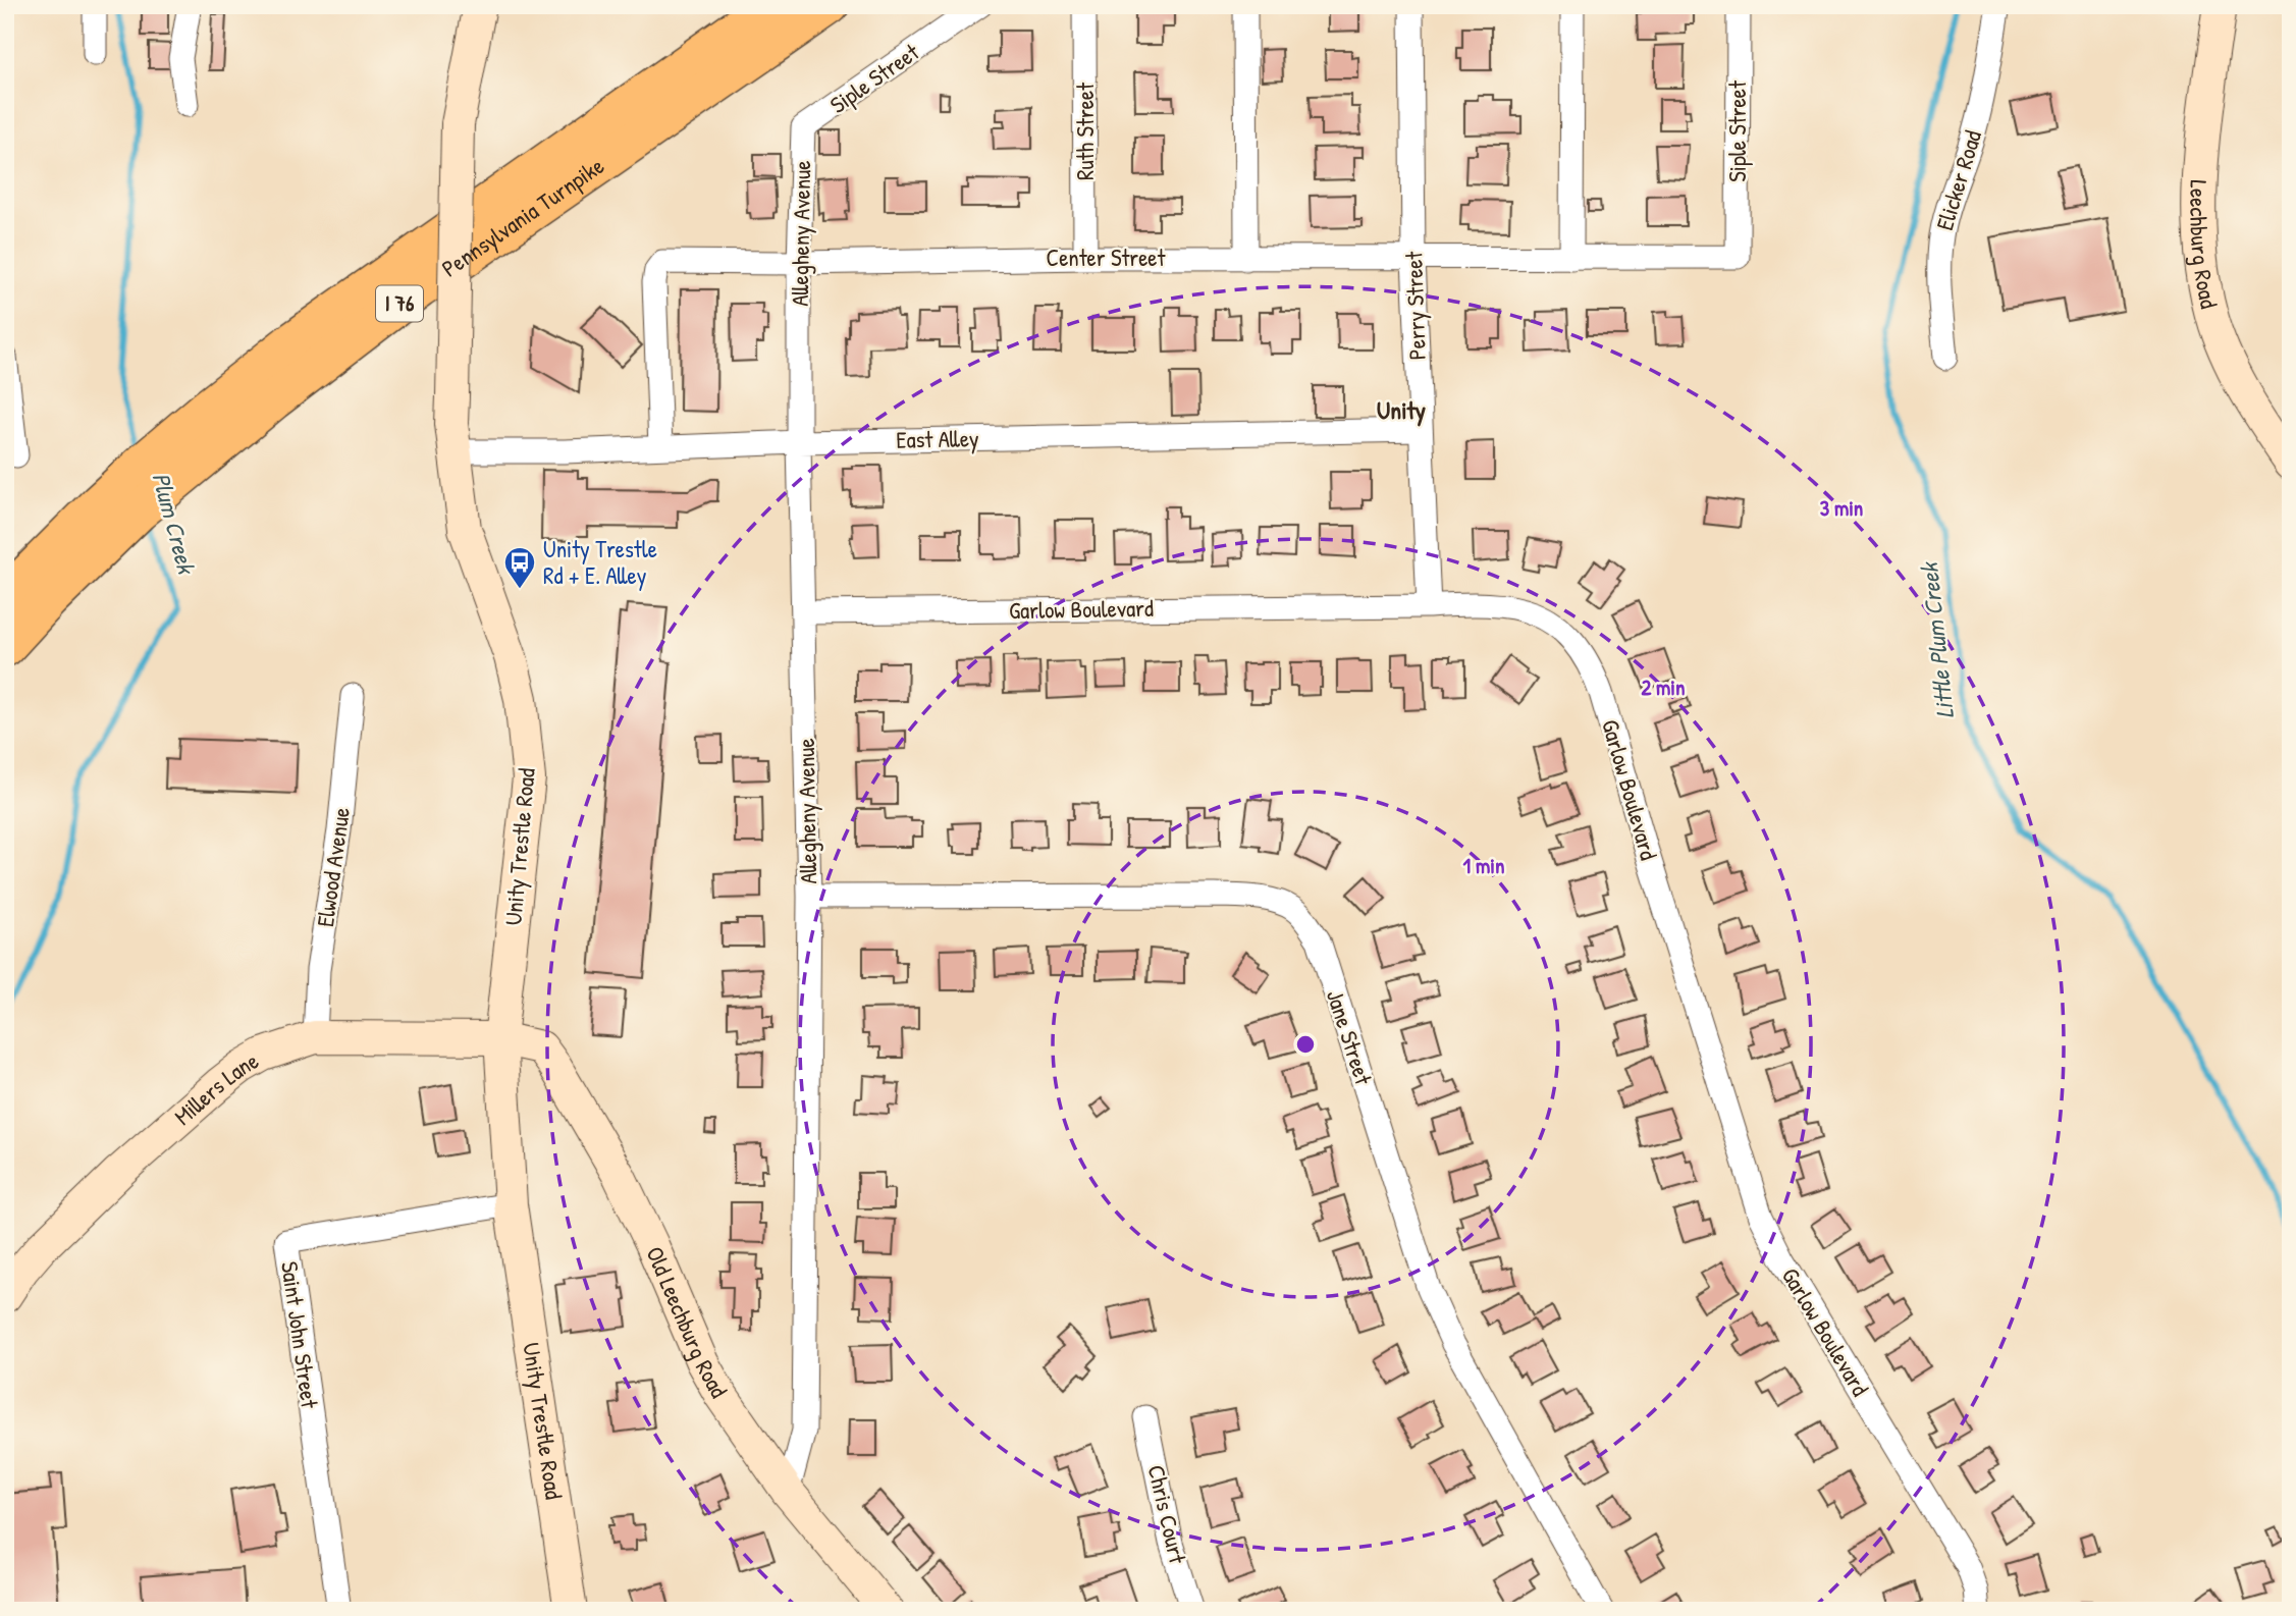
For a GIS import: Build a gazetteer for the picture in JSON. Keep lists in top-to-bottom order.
{
  "streets": {
    "highway": ["Pennsylvania Turnpike", "I 76"],
    "street": [
      "Siple Street",
      "Ruth Street",
      "Elicker Road",
      "Allegheny Avenue",
      "Leechburg Road",
      "Center Street",
      "Perry Street",
      "East Alley",
      "Garlow Boulevard",
      "Unity Trestle Road",
      "Elwood Avenue",
      "Jane Street",
      "Millers Lane",
      "Old Leechburg Road",
      "Saint John Street",
      "Chris Court"
    ]
  },
  "crossings": [
    ["Siple Street", "Allegheny Avenue"],
    ["Siple Street", "Center Street"],
    ["Ruth Street", "Center Street"],
    ["Allegheny Avenue", "Center Street"],
    ["Allegheny Avenue", "East Alley"],
    ["Allegheny Avenue", "Garlow Boulevard"],
    ["Allegheny Avenue", "Jane Street"],
    ["Allegheny Avenue", "Old Leechburg Road"],
    ["Center Street", "Perry Street"],
    ["Center Street", "East Alley"],
    ["Perry Street", "East Alley"],
    ["Perry Street", "Garlow Boulevard"],
    ["East Alley", "Unity Trestle Road"],
    ["Unity Trestle Road", "Millers Lane"],
    ["Unity Trestle Road", "Old Leechburg Road"],
    ["Unity Trestle Road", "Saint John Street"],
    ["Elwood Avenue", "Millers Lane"],
    ["Millers Lane", "Old Leechburg Road"]
  ],
  "districts": ["Unity"],
  "water": ["Plum Creek", "Little Plum Creek"],
  "places": {
    "bus stop": ["Unity Trestle Rd + E. Alley"]
  },
  "rings": ["3 min", "2 min", "1 min"]
}
